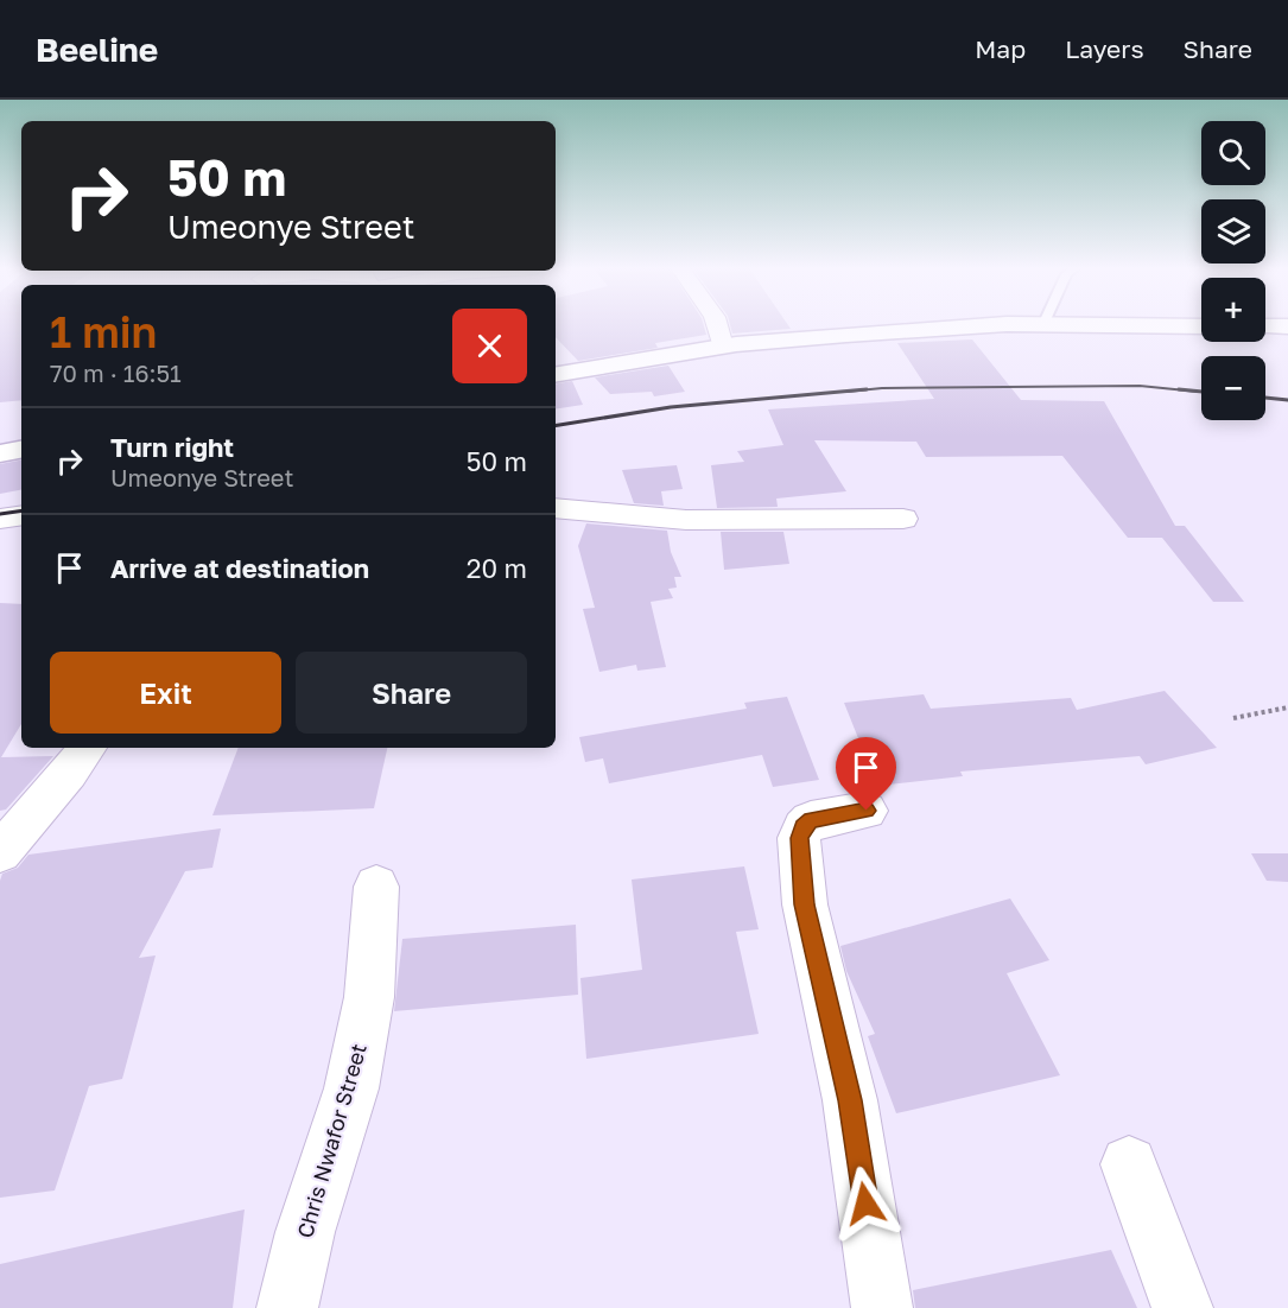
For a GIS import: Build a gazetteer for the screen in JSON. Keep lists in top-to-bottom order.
{
  "streets": {
    "street": ["Chris Nwafor Street"]
  },
  "page": {
    "header": "Beeline",
    "nav": ["Map", "Layers", "Share"],
    "map_buttons": ["+", "−"],
    "turn": ["50 m", "Umeonye Street"],
    "heading": ["1 min", "70 m · 16:51"],
    "list": [
      {
        "name": "Turn right",
        "note": "Umeonye Street",
        "value": "50 m"
      },
      {
        "name": "Arrive at destination",
        "value": "20 m"
      }
    ],
    "buttons": ["Exit", "Share"]
  }
}
